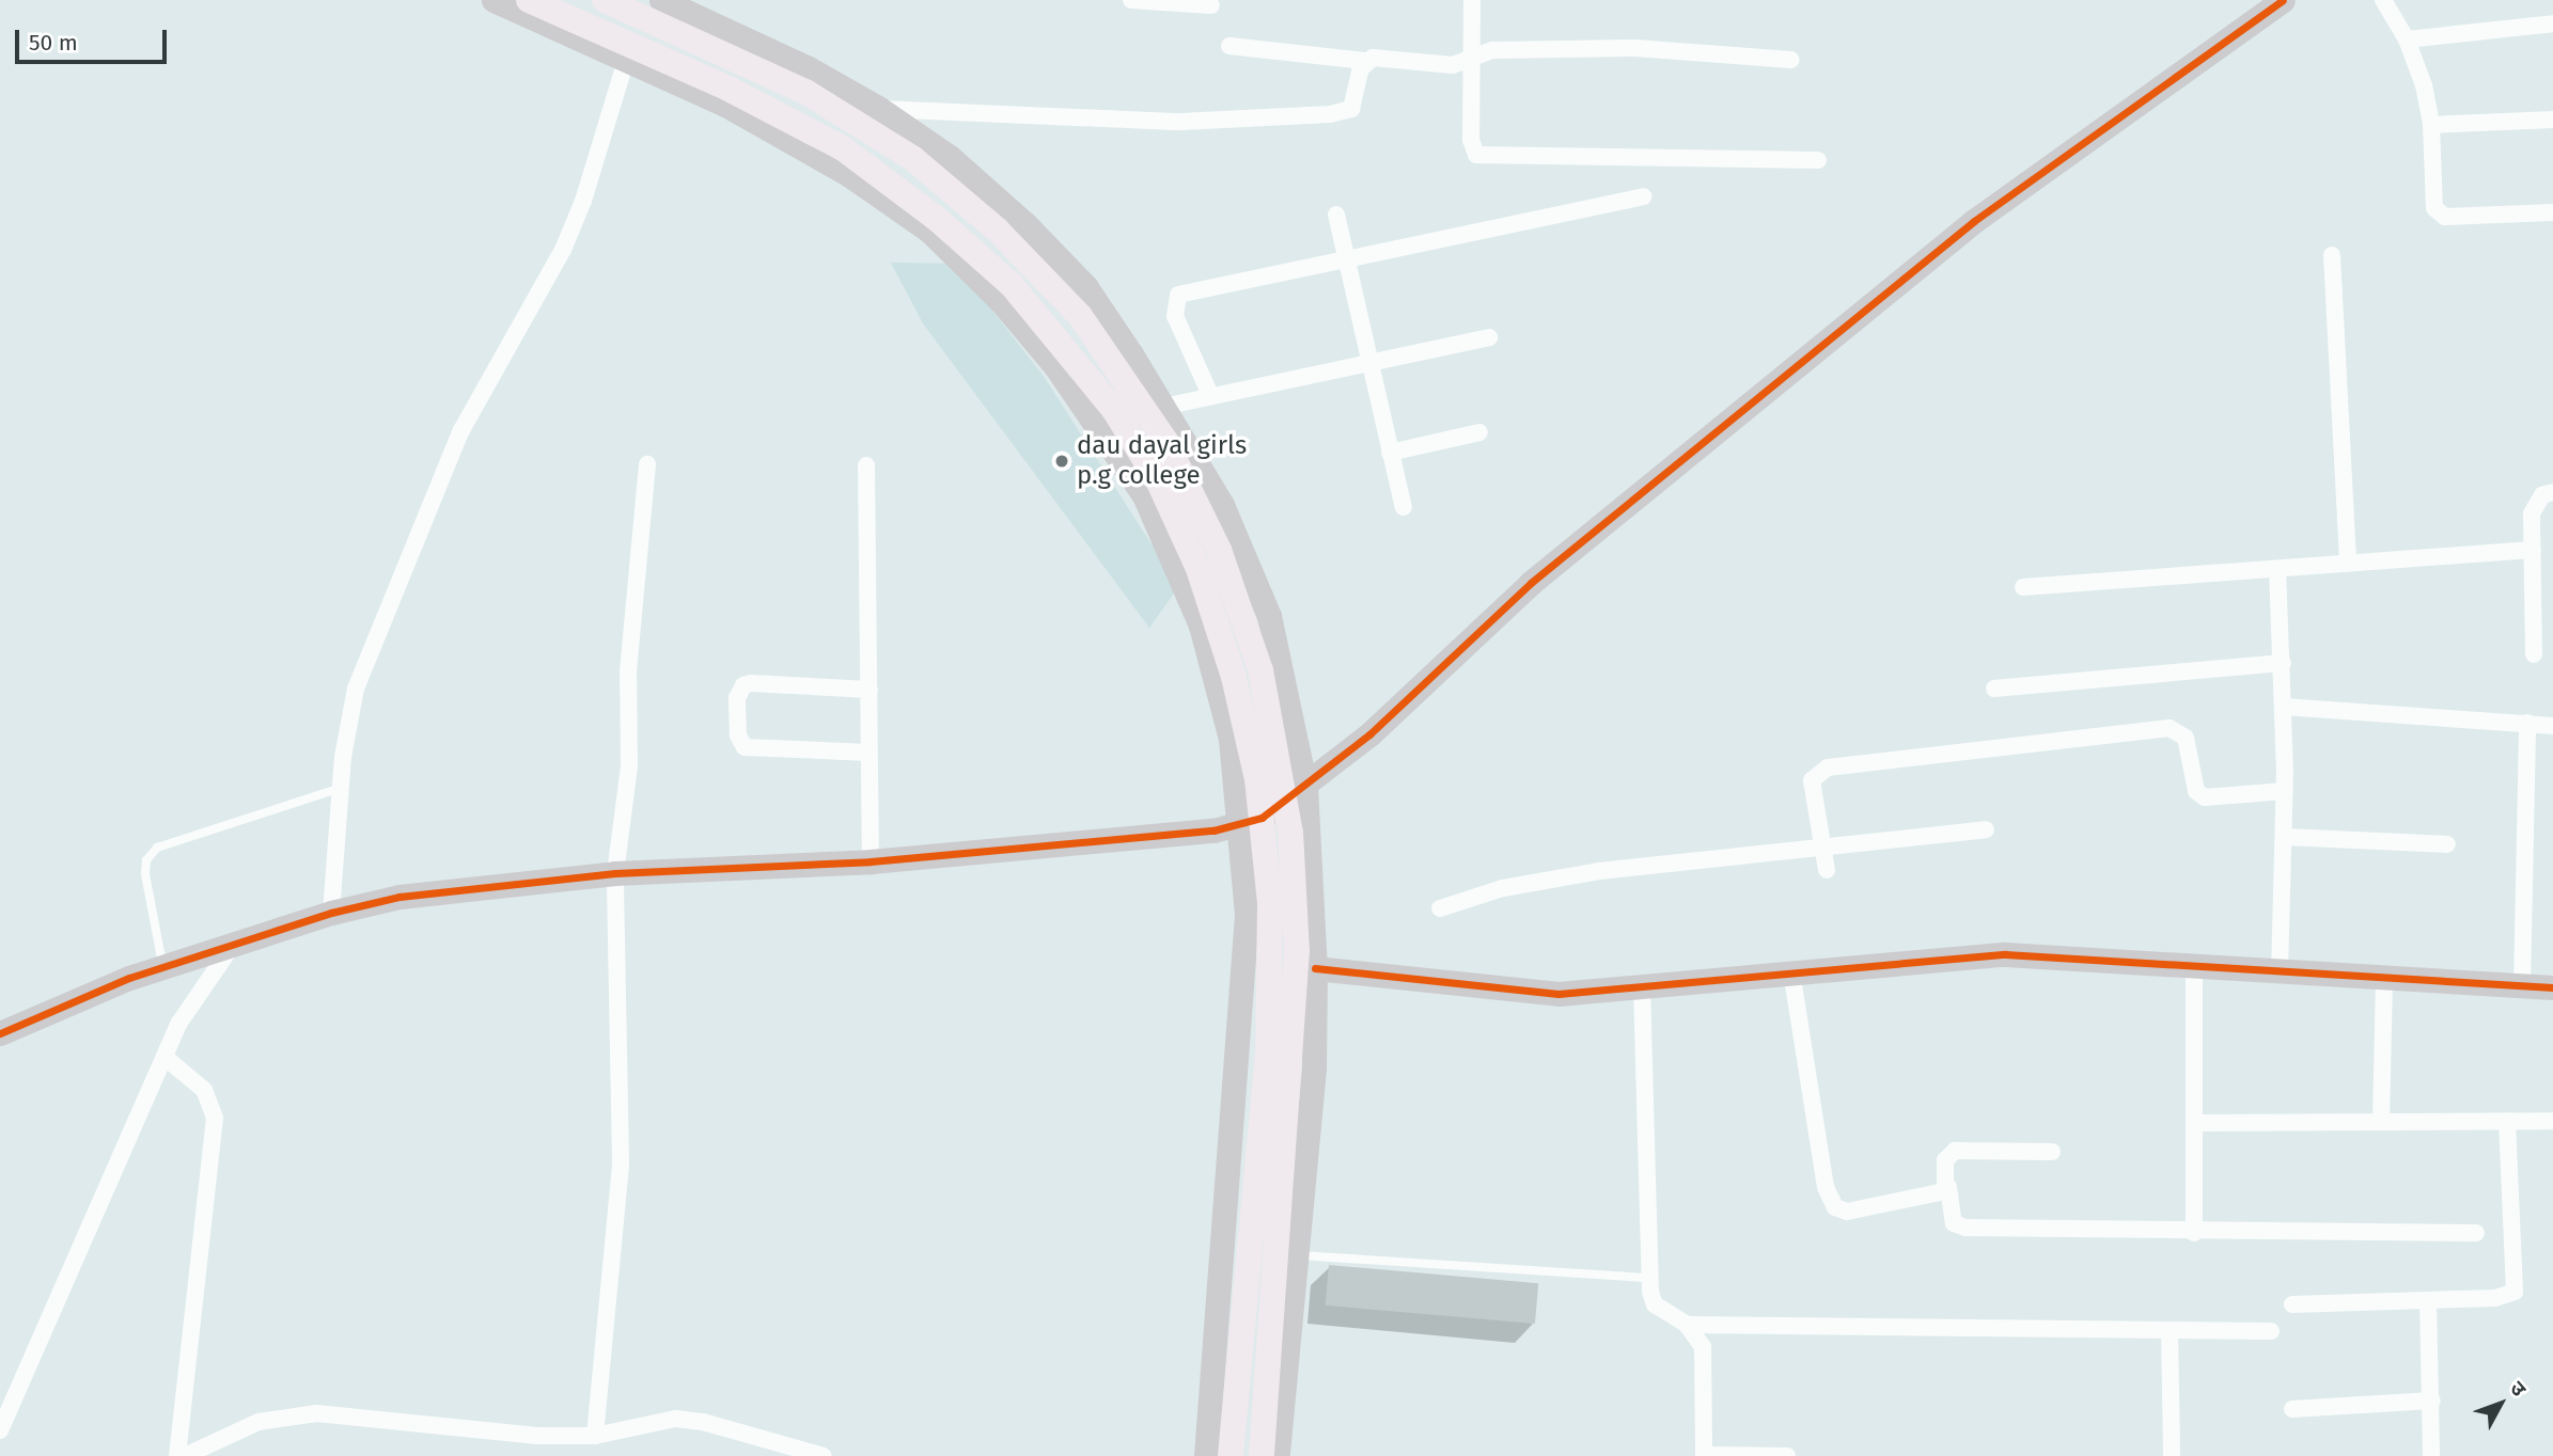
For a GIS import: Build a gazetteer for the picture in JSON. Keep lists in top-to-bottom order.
{
  "places": ["dau dayal girls p.g college"],
  "scale_bar": "50 m",
  "north": "top right"
}
